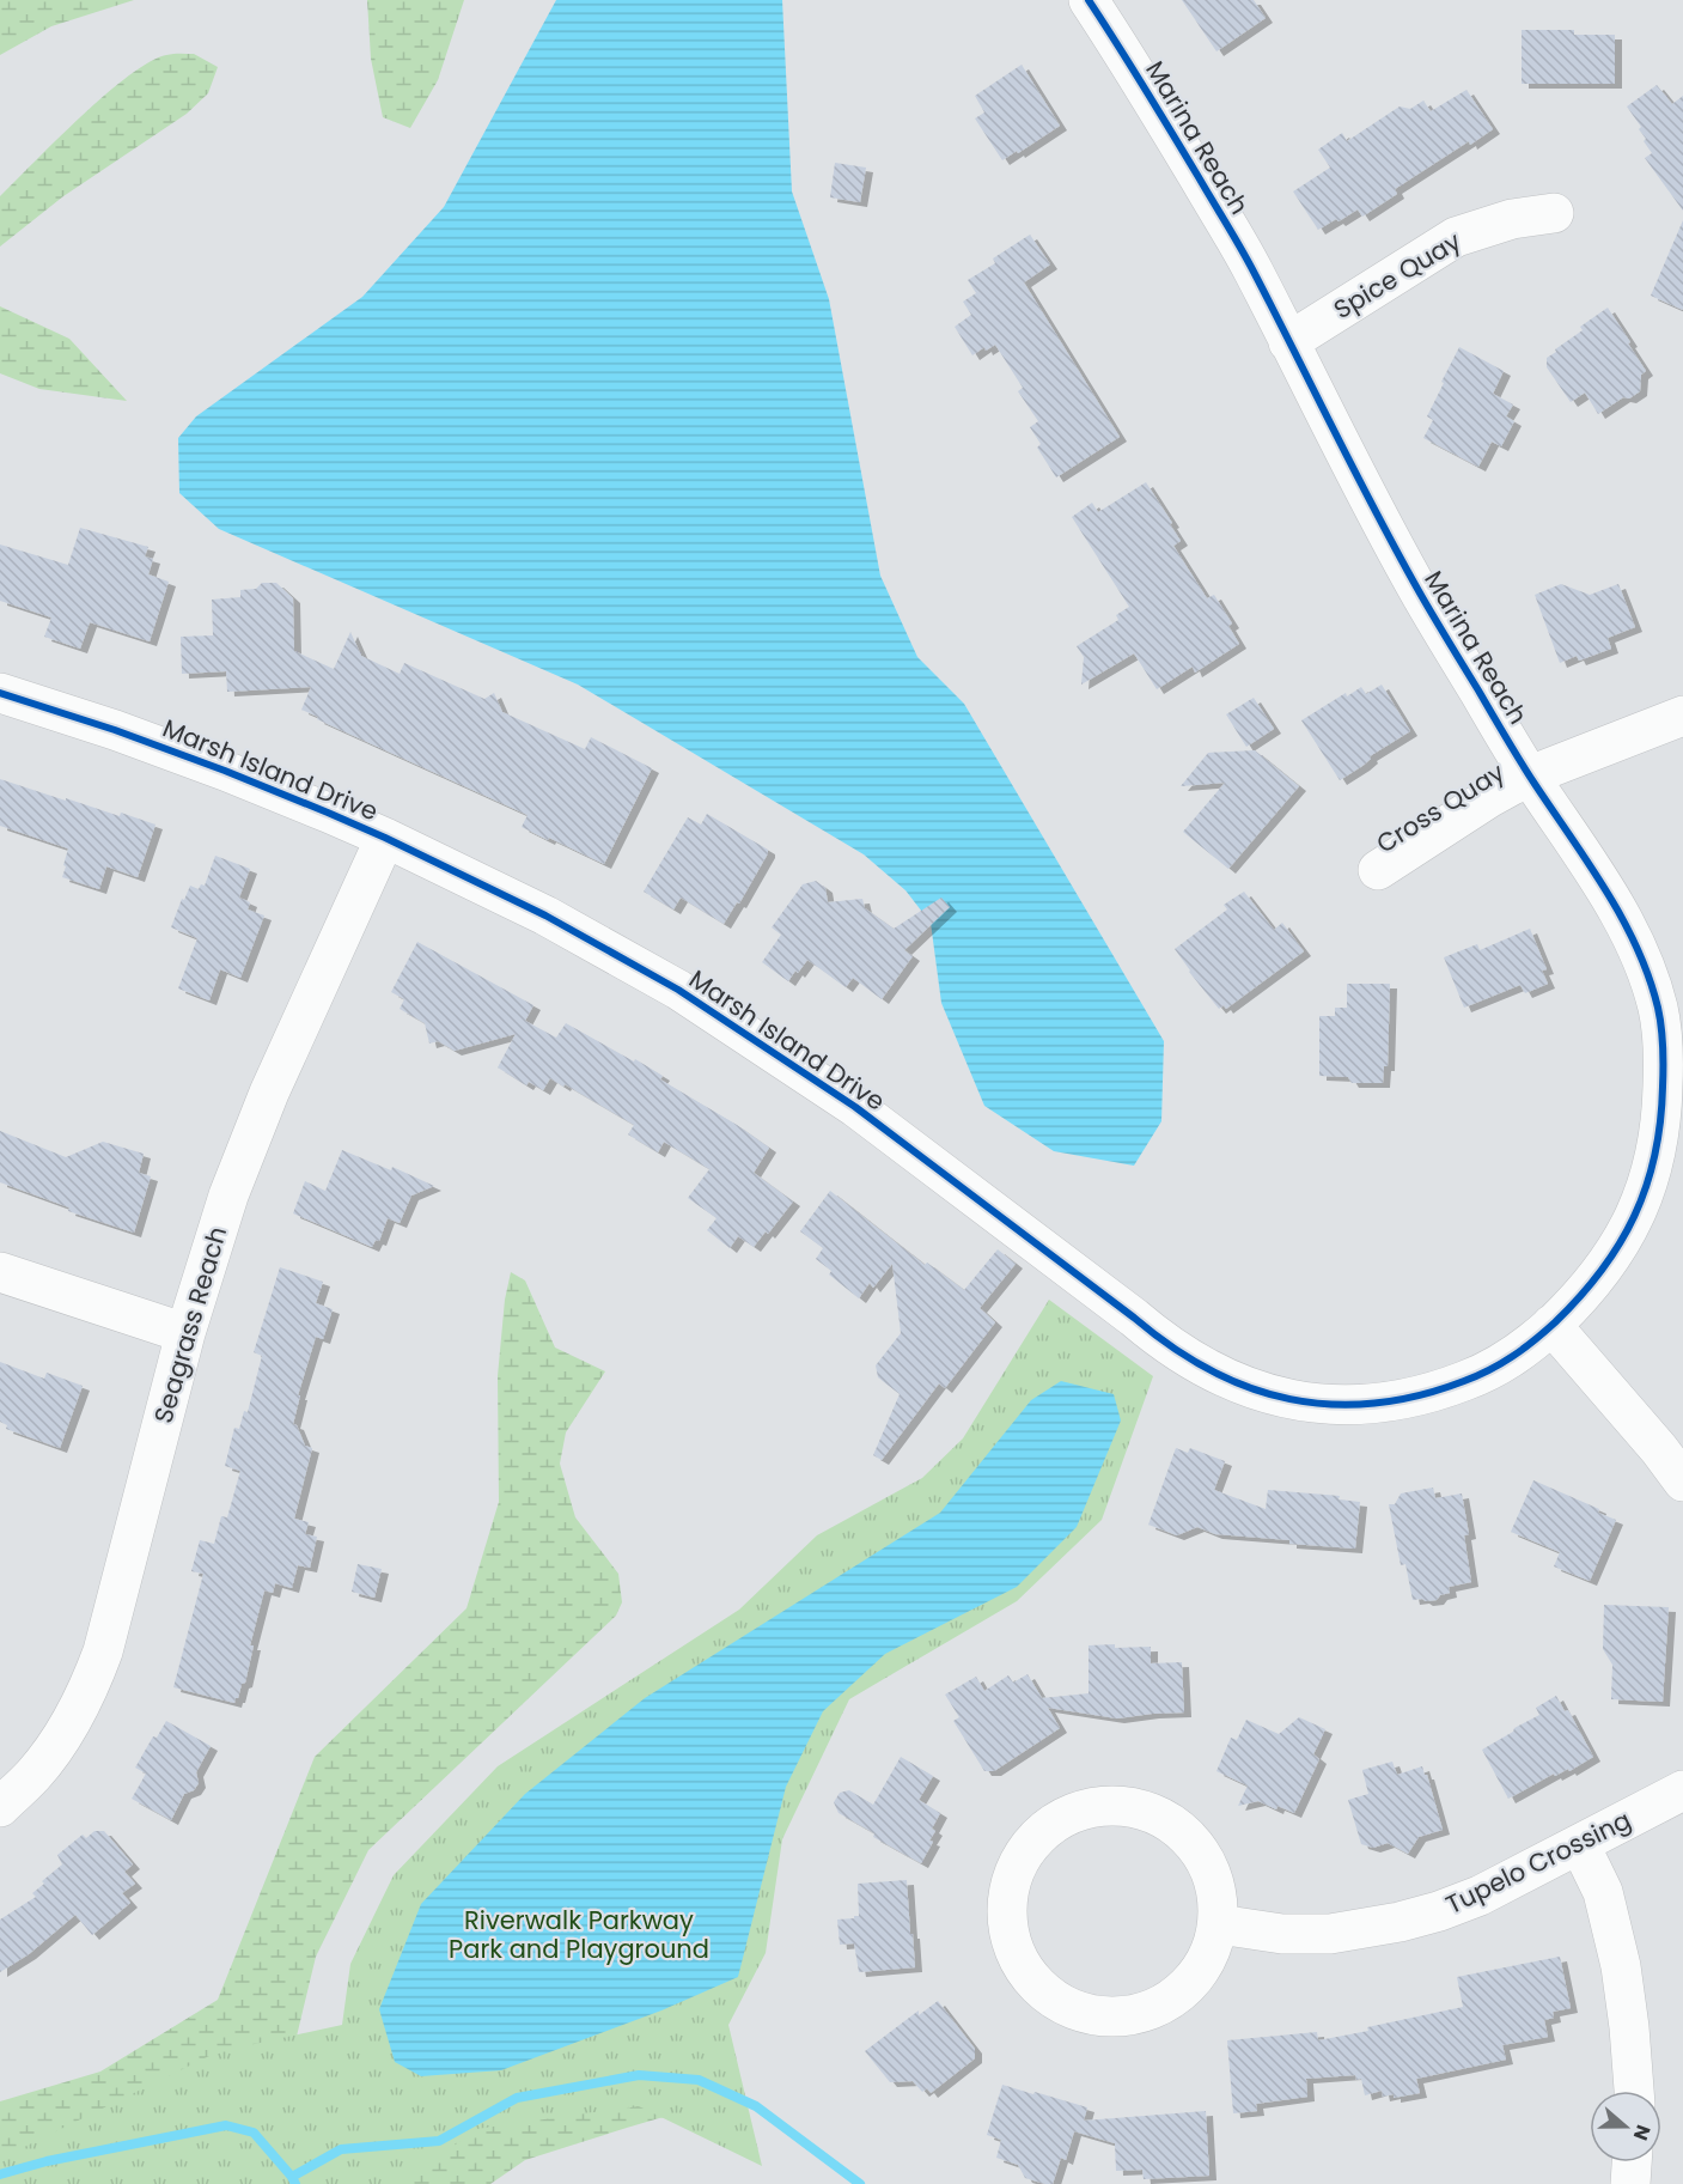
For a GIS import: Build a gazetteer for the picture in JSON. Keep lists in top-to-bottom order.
{
  "streets": {
    "street": [
      "Marina Reach",
      "Spice Quay",
      "Marsh Island Drive",
      "Cross Quay",
      "Seagrass Reach",
      "Tupelo Crossing"
    ]
  },
  "crossings": [
    ["Marina Reach", "Spice Quay"],
    ["Marina Reach", "Marsh Island Drive"],
    ["Marina Reach", "Cross Quay"],
    ["Marsh Island Drive", "Seagrass Reach"]
  ],
  "parks": ["Riverwalk Parkway Park and Playground"],
  "north": "right"
}
